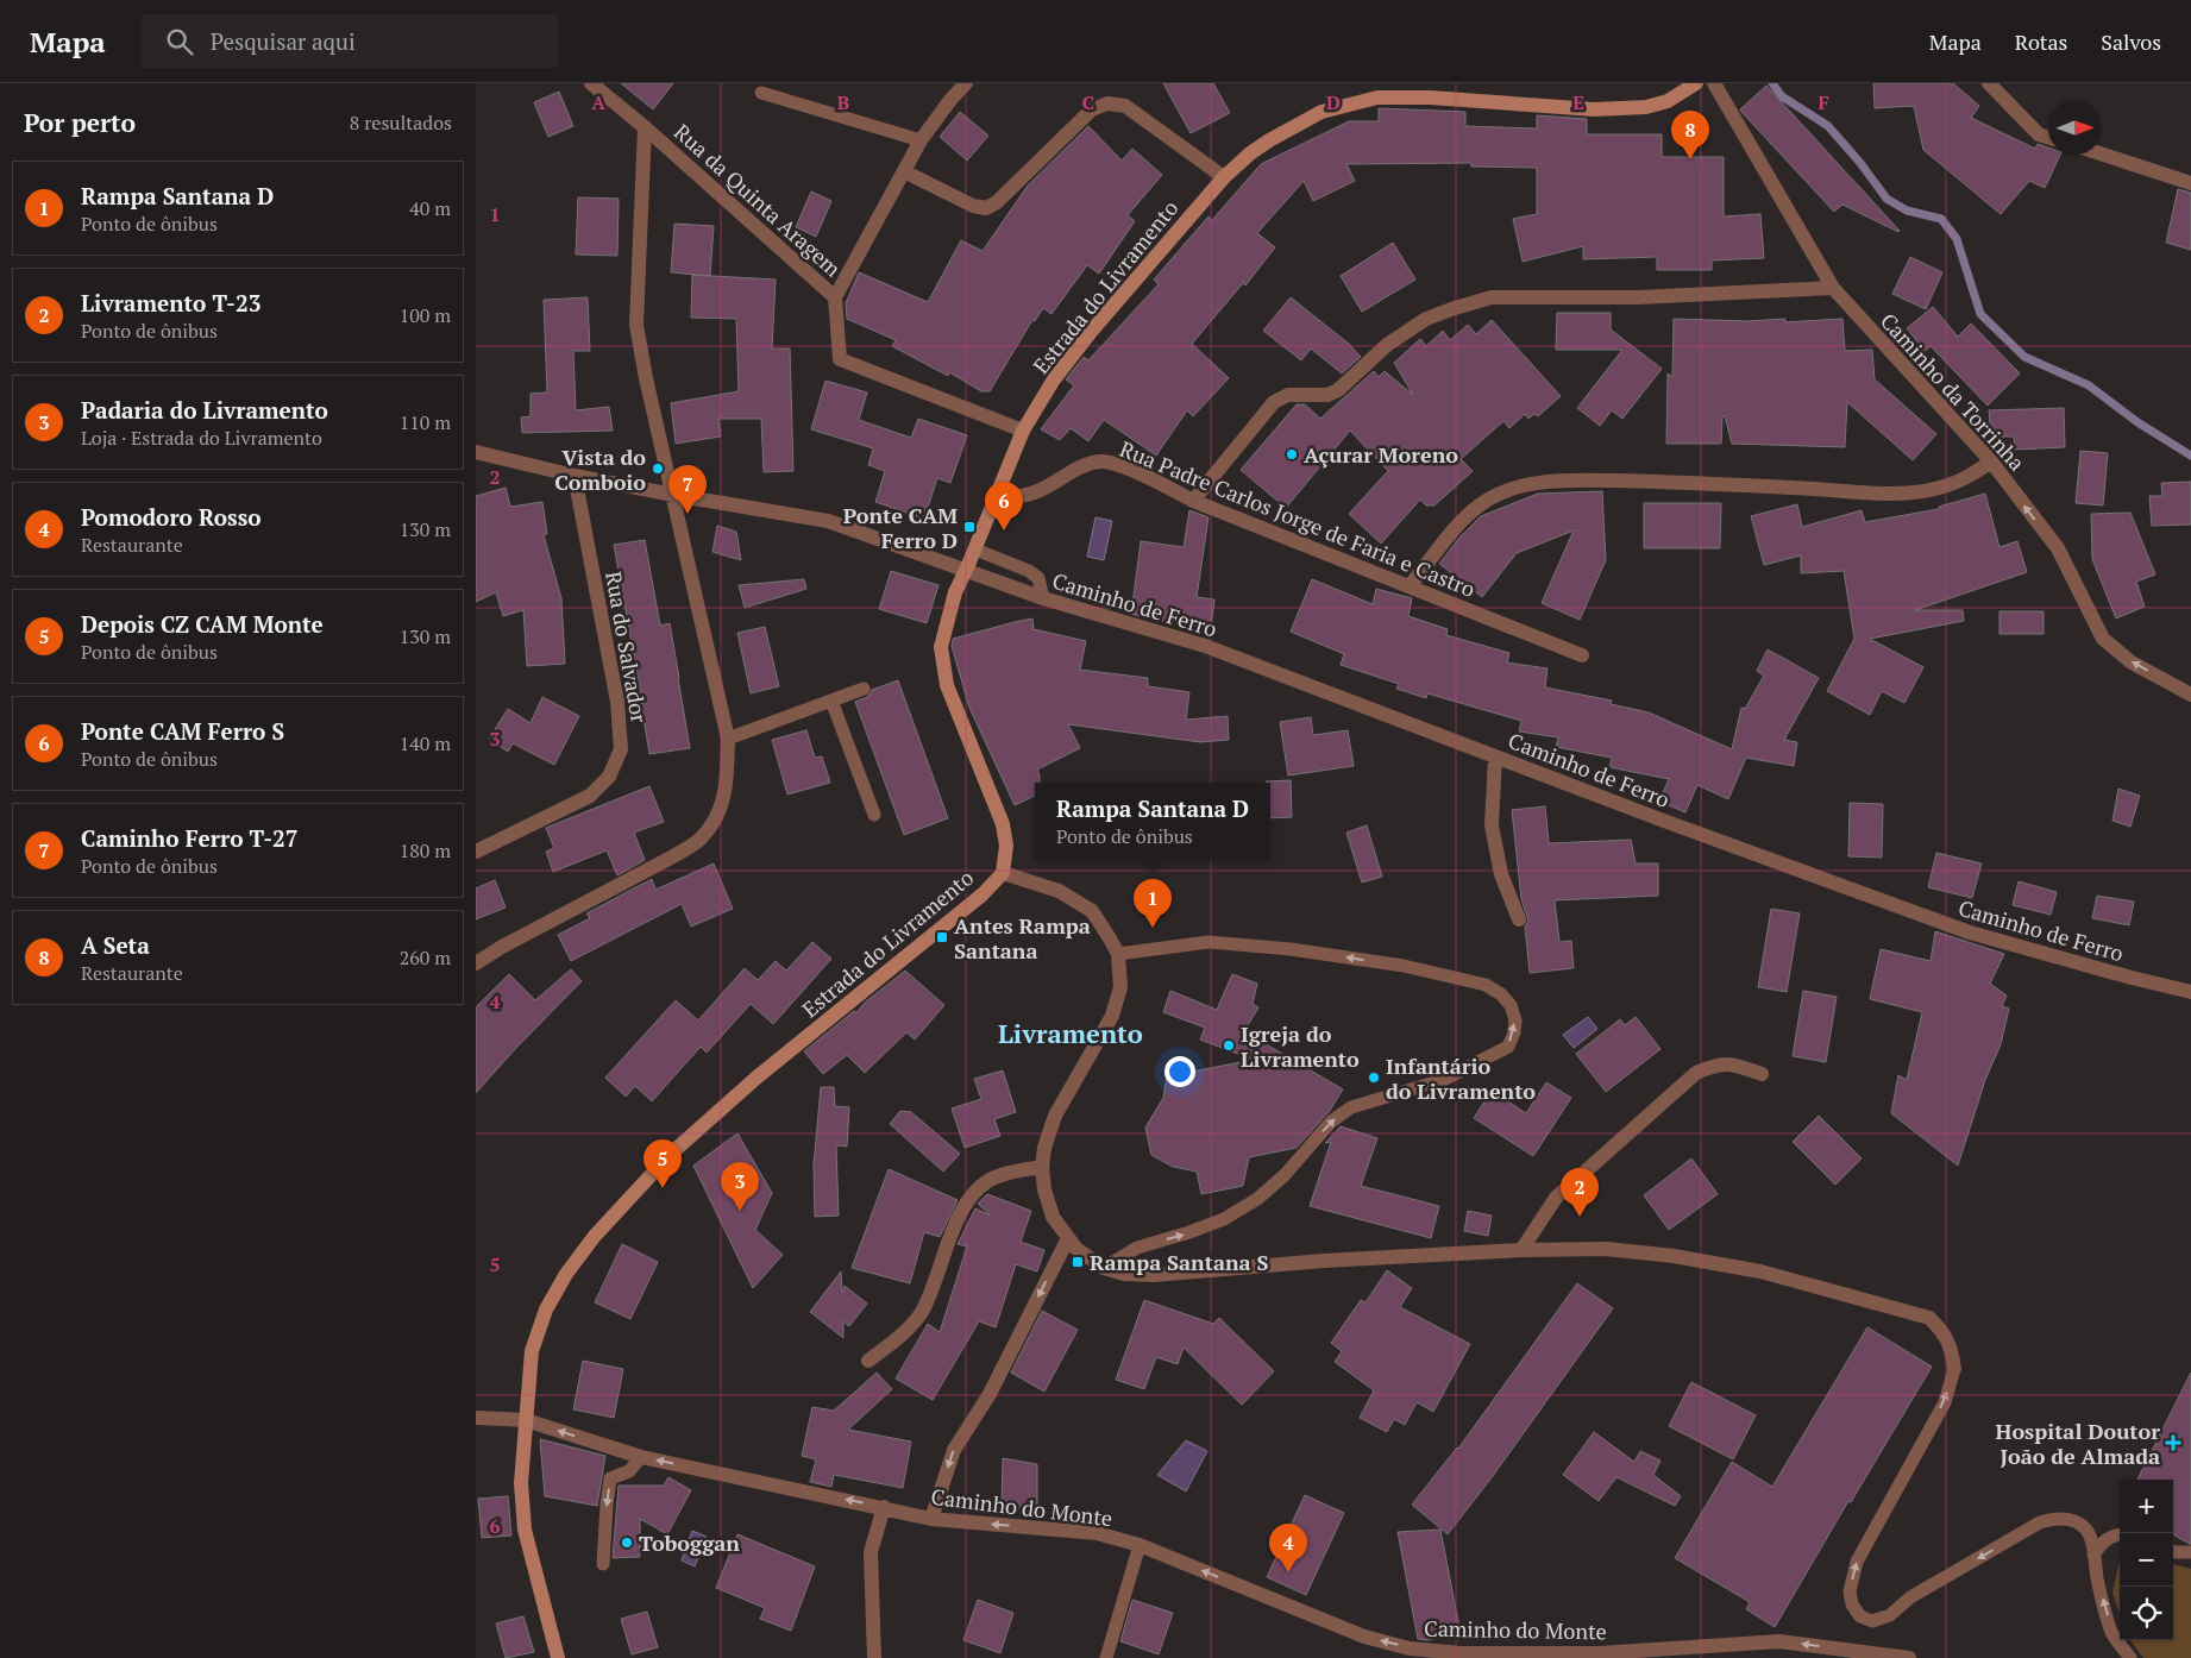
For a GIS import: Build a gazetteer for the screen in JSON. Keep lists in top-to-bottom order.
{
  "streets": {
    "street": [
      "Rua da Quinta Aragem",
      "Estrada do Livramento",
      "Caminho da Torrinha",
      "Rua Padre Carlos Jorge de Faria e Castro",
      "Caminho de Ferro",
      "Rua do Salvador",
      "Caminho do Monte"
    ]
  },
  "crossings": [
    ["Rua da Quinta Aragem", "Estrada do Livramento"],
    ["Estrada do Livramento", "Rua Padre Carlos Jorge de Faria e Castro"],
    ["Estrada do Livramento", "Caminho de Ferro"],
    ["Estrada do Livramento", "Caminho do Monte"],
    ["Caminho de Ferro", "Rua do Salvador"]
  ],
  "one_way": ["Caminho da Torrinha", "Caminho do Monte"],
  "districts": ["Livramento"],
  "places": {
    "other": [
      "Açurar Moreno",
      "Vista do Comboio",
      "Igreja do Livramento",
      "Infantário do Livramento",
      "Toboggan"
    ],
    "transit": ["Ponte CAM Ferro D", "Antes Rampa Santana", "Rampa Santana S"],
    "health": ["Hospital Doutor João de Almada"]
  },
  "north": "right",
  "page": {
    "header": "Mapa",
    "search": "Pesquisar aqui",
    "nav": ["Mapa", "Rotas", "Salvos"],
    "heading": ["Por perto", "8 resultados"],
    "pins": [
      "8",
      "7",
      "6",
      "1",
      "5",
      "3",
      "2",
      "4"
    ],
    "list": [
      {
        "mark": "1",
        "name": "Rampa Santana D",
        "note": "Ponto de ônibus",
        "value": "40 m"
      },
      {
        "mark": "2",
        "name": "Livramento T-23",
        "note": "Ponto de ônibus",
        "value": "100 m"
      },
      {
        "mark": "3",
        "name": "Padaria do Livramento",
        "note": "Loja · Estrada do Livramento",
        "value": "110 m"
      },
      {
        "mark": "4",
        "name": "Pomodoro Rosso",
        "note": "Restaurante",
        "value": "130 m"
      },
      {
        "mark": "5",
        "name": "Depois CZ CAM Monte",
        "note": "Ponto de ônibus",
        "value": "130 m"
      },
      {
        "mark": "6",
        "name": "Ponte CAM Ferro S",
        "note": "Ponto de ônibus",
        "value": "140 m"
      },
      {
        "mark": "7",
        "name": "Caminho Ferro T-27",
        "note": "Ponto de ônibus",
        "value": "180 m"
      },
      {
        "mark": "8",
        "name": "A Seta",
        "note": "Restaurante",
        "value": "260 m"
      }
    ],
    "popup": ["Rampa Santana D", "Ponto de ônibus"],
    "map_buttons": ["+", "−"]
  },
  "grid": {
    "columns": [
      "A",
      "B",
      "C",
      "D",
      "E",
      "F"
    ],
    "rows": [
      "1",
      "2",
      "3",
      "4",
      "5",
      "6"
    ]
  }
}
